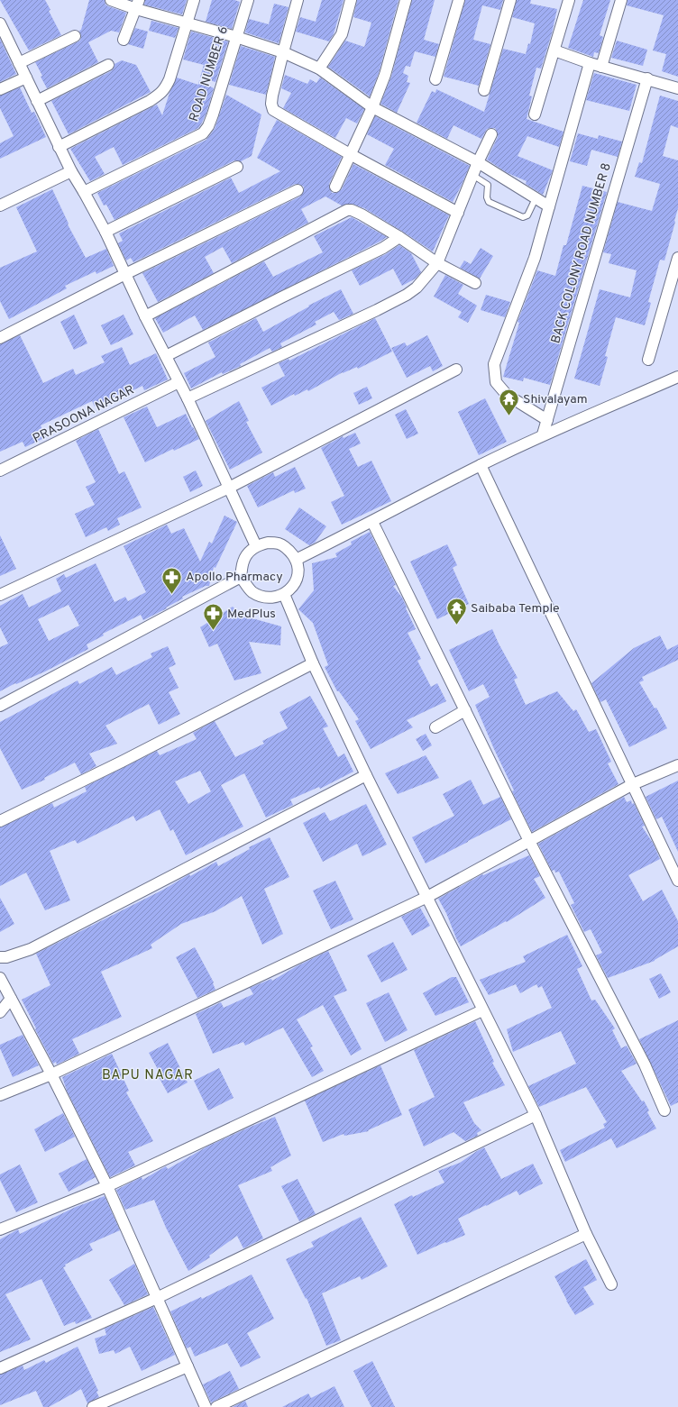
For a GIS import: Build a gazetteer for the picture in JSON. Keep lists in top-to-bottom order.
{
  "streets": {
    "street": ["ROAD NUMBER 6", "BACK COLONY ROAD NUMBER 8", "PRASOONA NAGAR"]
  },
  "districts": ["BAPU NAGAR"],
  "places": {
    "temple": ["Shivalayam", "Saibaba Temple"],
    "pharmacy": ["Apollo Pharmacy", "MedPlus"]
  }
}
